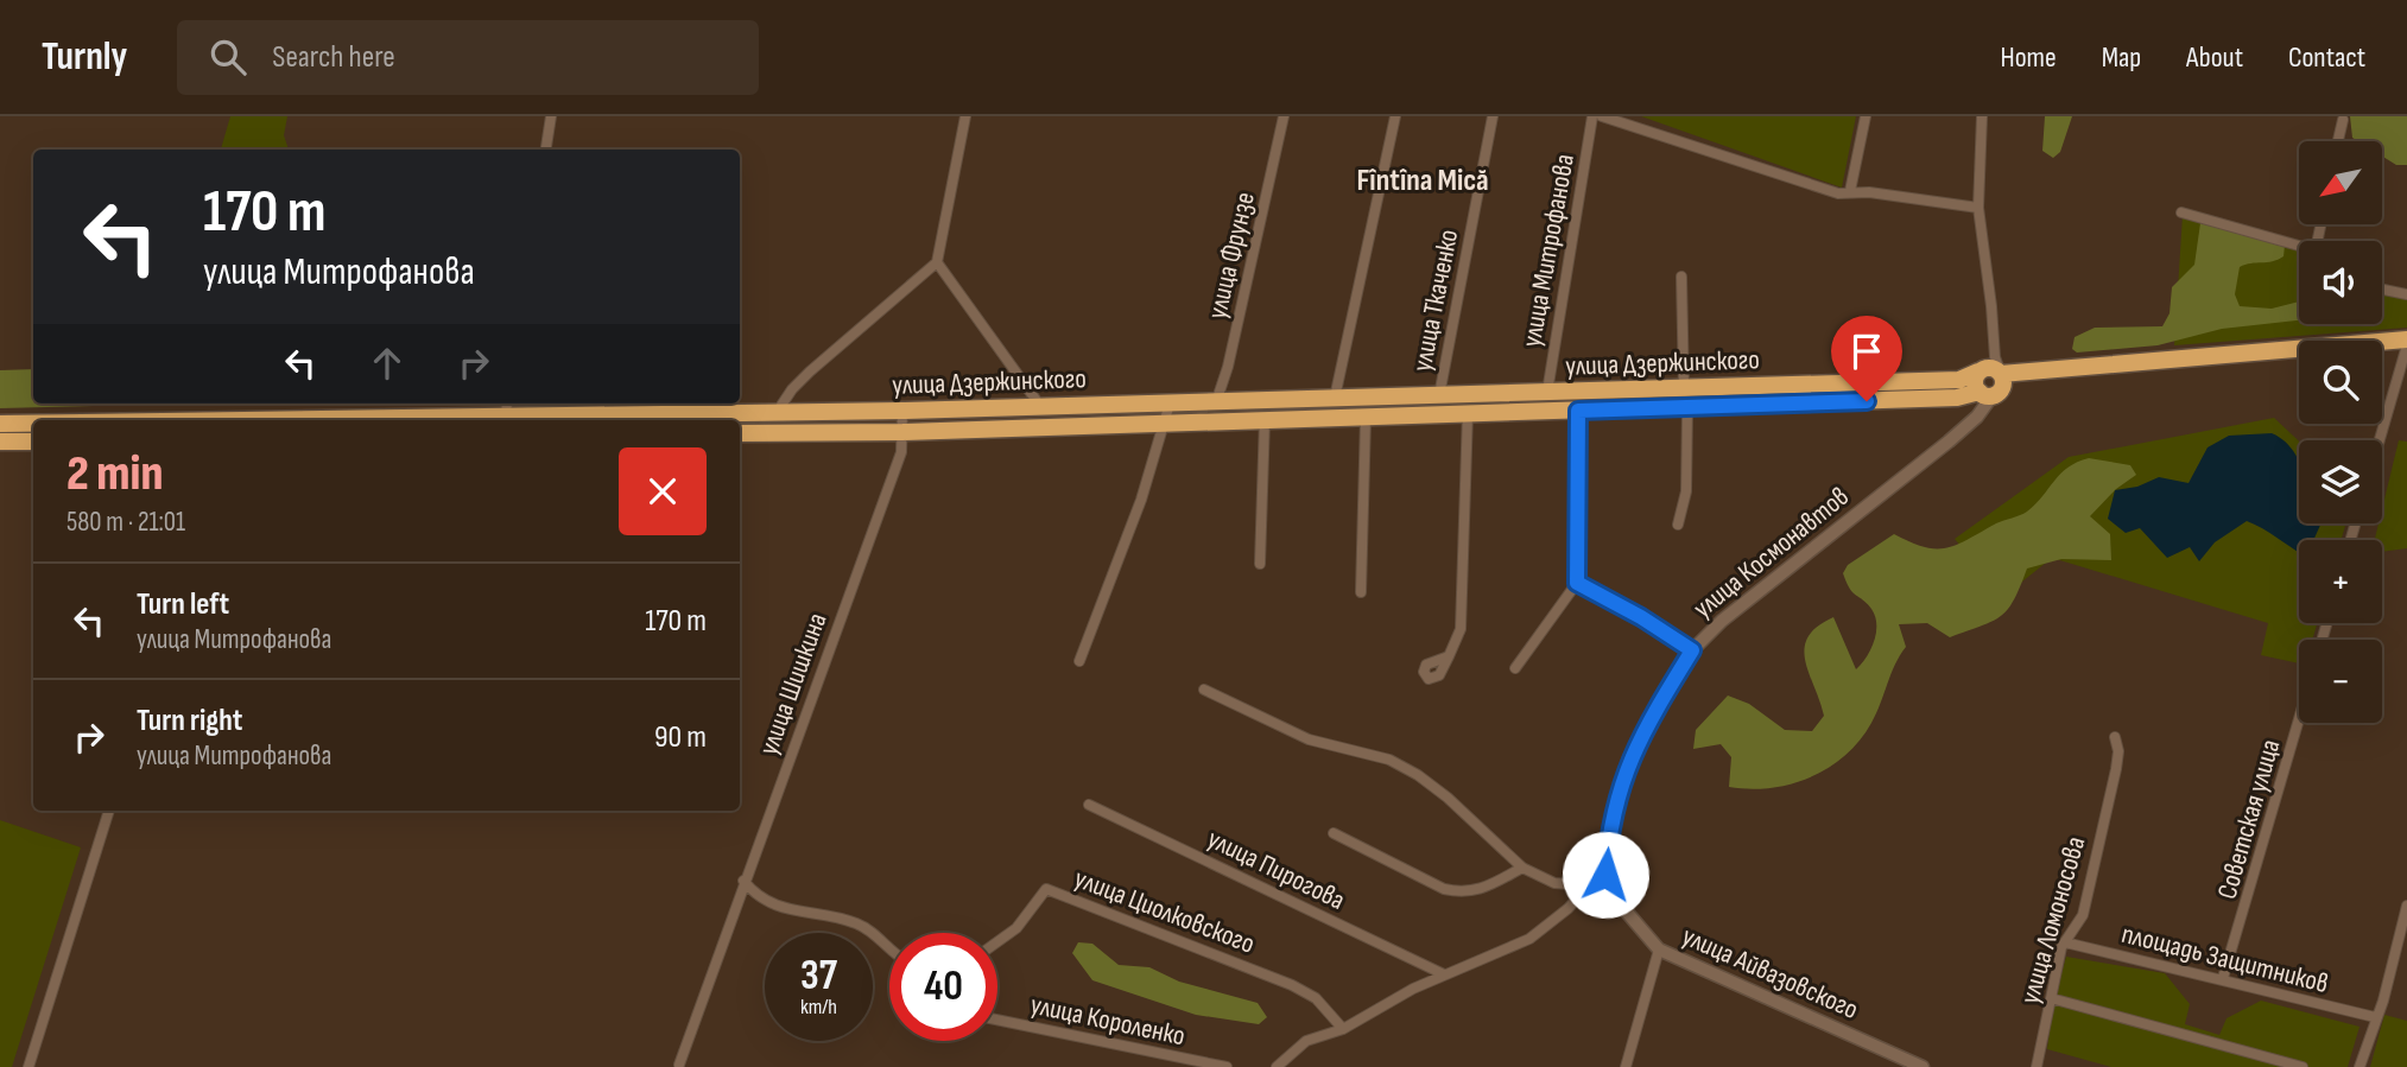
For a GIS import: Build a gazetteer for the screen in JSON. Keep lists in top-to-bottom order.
{
  "streets": {
    "highway": ["улица Дзержинского"],
    "street": [
      "улица Митрофанова",
      "улица Фрунзе",
      "улица Ткаченко",
      "улица Космонавтов",
      "улица Шишкина",
      "Советская улица",
      "улица Пирогова",
      "улица Циолковского",
      "улица Ломоносова",
      "площадь Защитников",
      "улица Айвазовского",
      "улица Короленко"
    ]
  },
  "crossings": [
    ["улица Митрофанова", "улица Дзержинского"],
    ["улица Фрунзе", "улица Дзержинского"],
    ["улица Ткаченко", "улица Дзержинского"],
    ["улица Дзержинского", "улица Космонавтов"],
    ["улица Дзержинского", "улица Шишкина"],
    ["улица Космонавтов", "улица Айвазовского"],
    ["Советская улица", "площадь Защитников"],
    ["улица Ломоносова", "площадь Защитников"]
  ],
  "districts": ["Fîntîna Mică"],
  "north": "bottom left",
  "page": {
    "header": "Turnly",
    "search": "Search here",
    "nav": [
      "Home",
      "Map",
      "About",
      "Contact"
    ],
    "map_buttons": ["+", "−"],
    "turn": ["170 m", "улица Митрофанова"],
    "heading": ["2 min", "580 m · 21:01"],
    "list": [
      {
        "name": "Turn left",
        "note": "улица Митрофанова",
        "value": "170 m"
      },
      {
        "name": "Turn right",
        "note": "улица Митрофанова",
        "value": "90 m"
      }
    ],
    "speed": "37 km/h",
    "limit": "40"
  }
}
